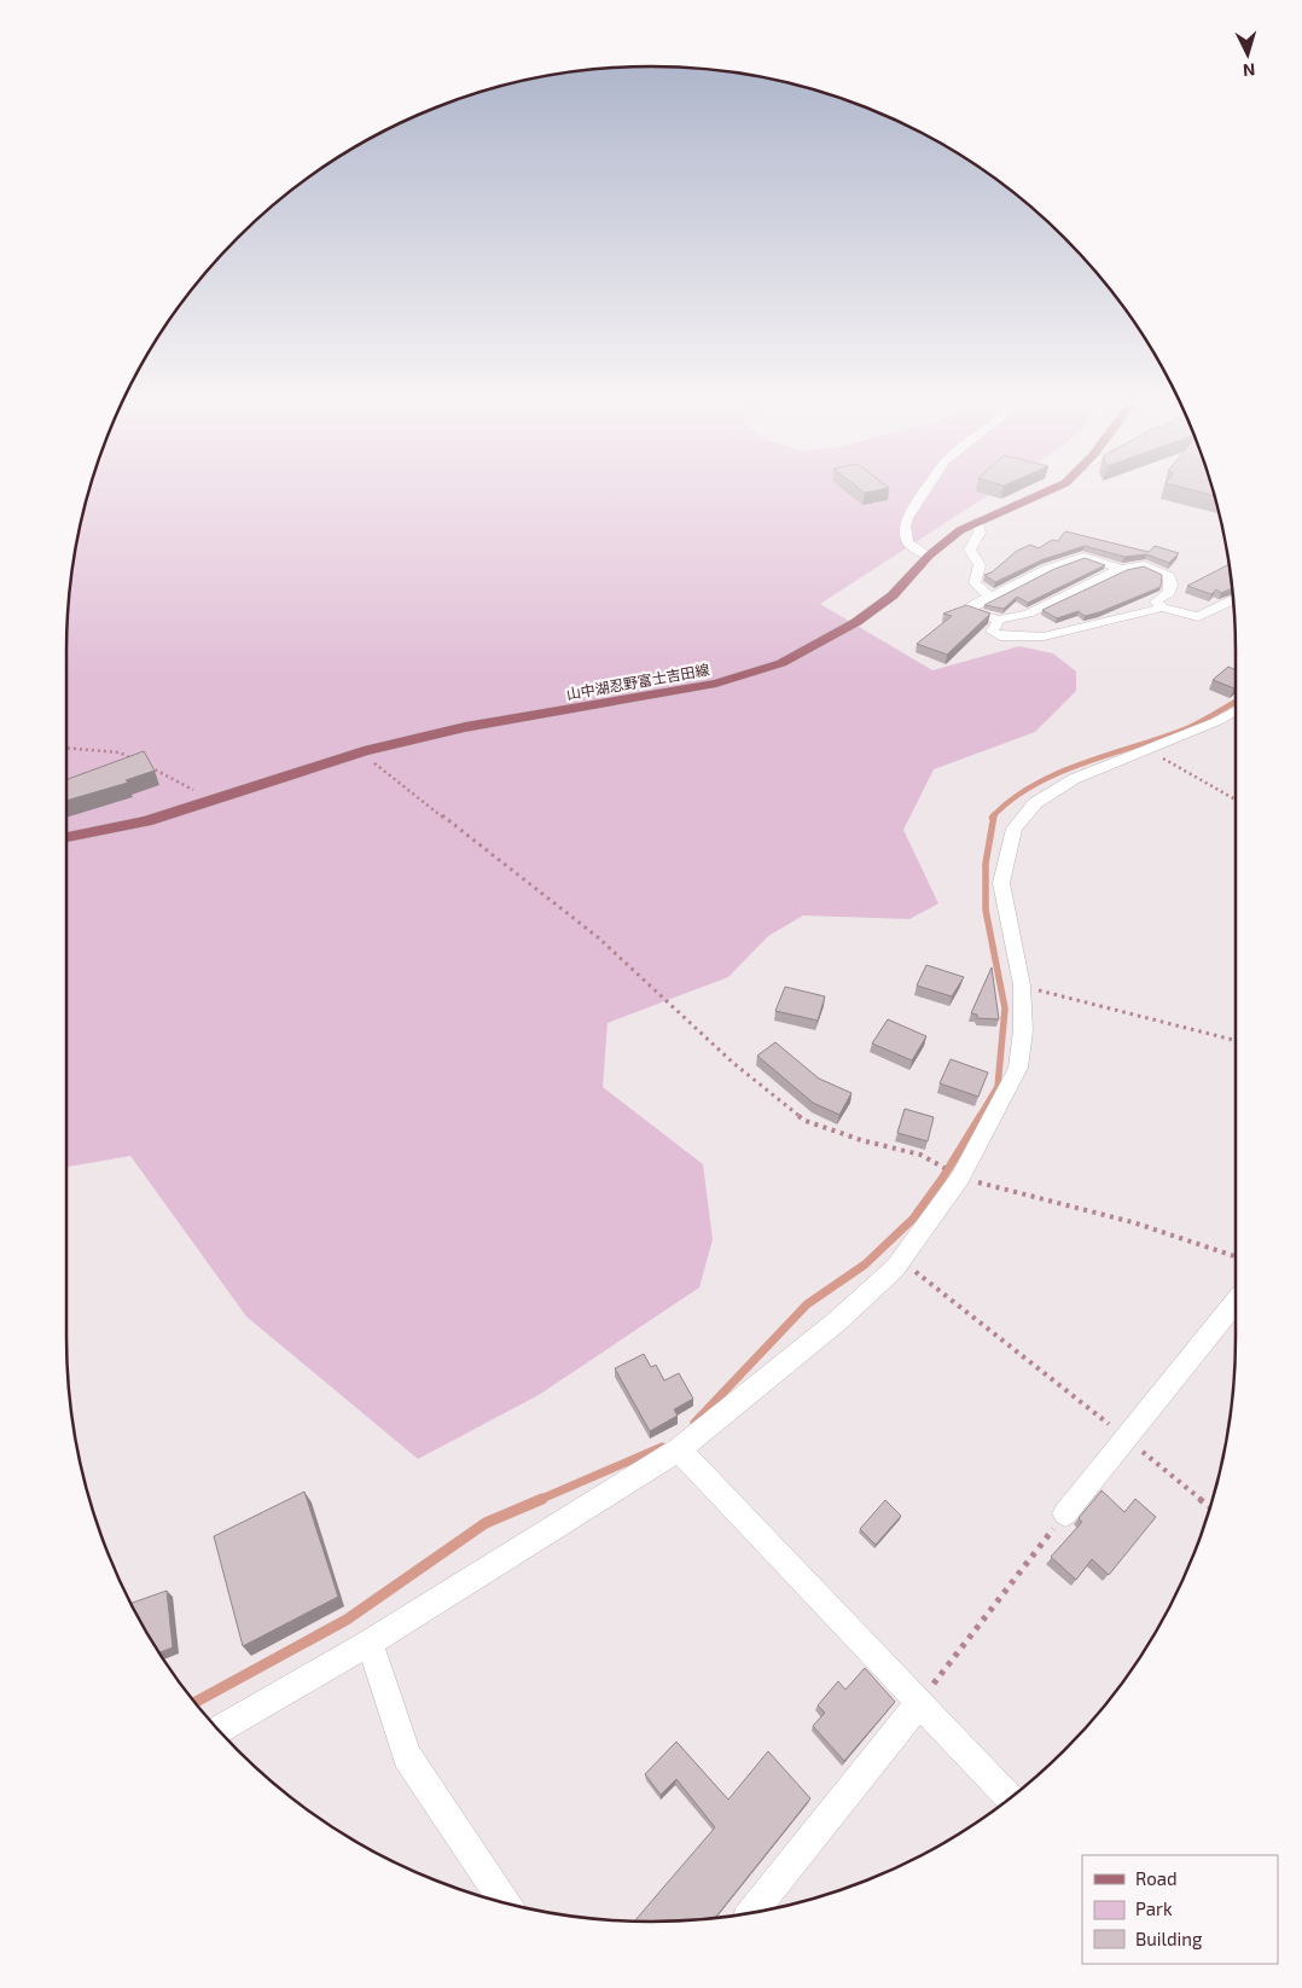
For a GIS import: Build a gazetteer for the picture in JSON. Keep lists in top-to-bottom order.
{
  "streets": {
    "main road": ["山中湖忍野富士吉田線"]
  },
  "legend": ["Road", "Park", "Building"],
  "north": "bottom"
}
